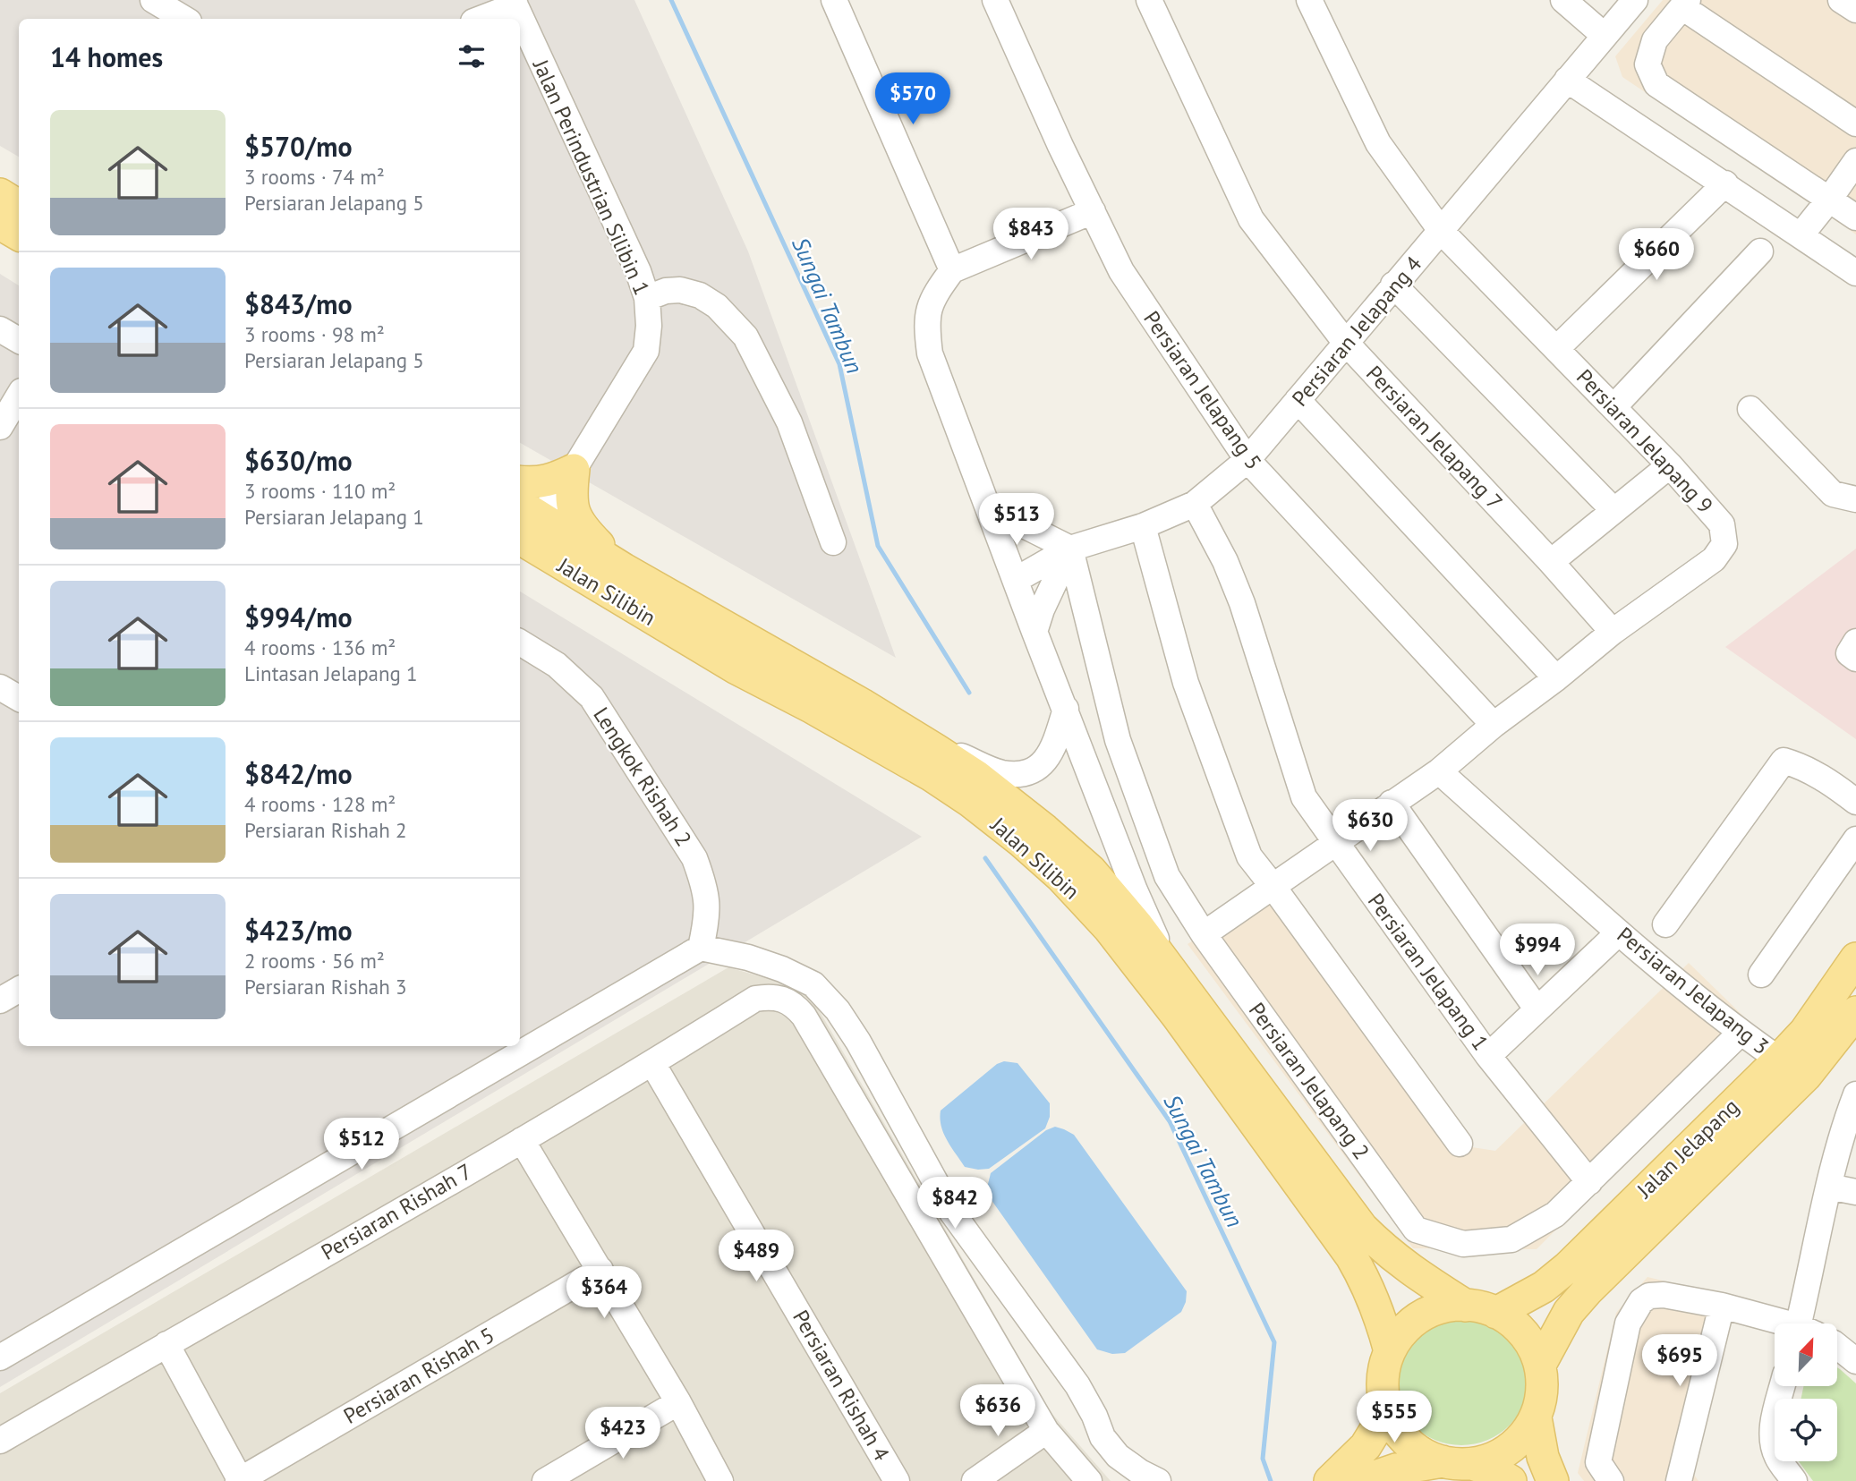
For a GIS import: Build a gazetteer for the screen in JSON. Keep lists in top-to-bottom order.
{
  "streets": {
    "main road": ["Jalan Silibin", "Jalan Jelapang"],
    "street": [
      "Jalan Perindustrian Silibin 1",
      "Persiaran Jelapang 4",
      "Persiaran Jelapang 5",
      "Persiaran Jelapang 7",
      "Persiaran Jelapang 9",
      "Lengkok Rishah 2",
      "Persiaran Jelapang 1",
      "Persiaran Jelapang 3",
      "Persiaran Jelapang 2",
      "Persiaran Rishah 7",
      "Persiaran Rishah 5",
      "Persiaran Rishah 4"
    ]
  },
  "crossings": [
    ["Jalan Perindustrian Silibin 1", "Jalan Silibin"],
    ["Persiaran Jelapang 4", "Persiaran Jelapang 5"],
    ["Persiaran Jelapang 4", "Persiaran Jelapang 7"],
    ["Persiaran Jelapang 4", "Persiaran Jelapang 9"],
    ["Persiaran Jelapang 4", "Jalan Silibin"],
    ["Persiaran Jelapang 4", "Persiaran Jelapang 1"],
    ["Persiaran Jelapang 4", "Persiaran Jelapang 2"],
    ["Persiaran Jelapang 5", "Persiaran Jelapang 9"],
    ["Persiaran Jelapang 7", "Persiaran Jelapang 9"],
    ["Persiaran Jelapang 9", "Persiaran Jelapang 1"],
    ["Persiaran Jelapang 9", "Persiaran Jelapang 3"],
    ["Persiaran Jelapang 9", "Persiaran Jelapang 2"],
    ["Jalan Silibin", "Jalan Jelapang"],
    ["Persiaran Jelapang 1", "Persiaran Jelapang 2"],
    ["Persiaran Jelapang 3", "Persiaran Jelapang 2"],
    ["Persiaran Jelapang 3", "Jalan Jelapang"],
    ["Persiaran Rishah 7", "Persiaran Rishah 4"]
  ],
  "water": ["Sungai Tambun"],
  "north": "top right",
  "page": {
    "heading": "14 homes",
    "price": [
      "$570",
      "$843",
      "$660",
      "$513",
      "$630",
      "$994",
      "$512",
      "$842",
      "$489",
      "$364",
      "$695",
      "$636",
      "$555",
      "$423"
    ],
    "list": [
      {
        "name": "$570/mo",
        "note": "3 rooms · 74 m² · Persiaran Jelapang 5"
      },
      {
        "name": "$843/mo",
        "note": "3 rooms · 98 m² · Persiaran Jelapang 5"
      },
      {
        "name": "$630/mo",
        "note": "3 rooms · 110 m² · Persiaran Jelapang 1"
      },
      {
        "name": "$994/mo",
        "note": "4 rooms · 136 m² · Lintasan Jelapang 1"
      },
      {
        "name": "$842/mo",
        "note": "4 rooms · 128 m² · Persiaran Rishah 2"
      },
      {
        "name": "$423/mo",
        "note": "2 rooms · 56 m² · Persiaran Rishah 3"
      }
    ]
  }
}
